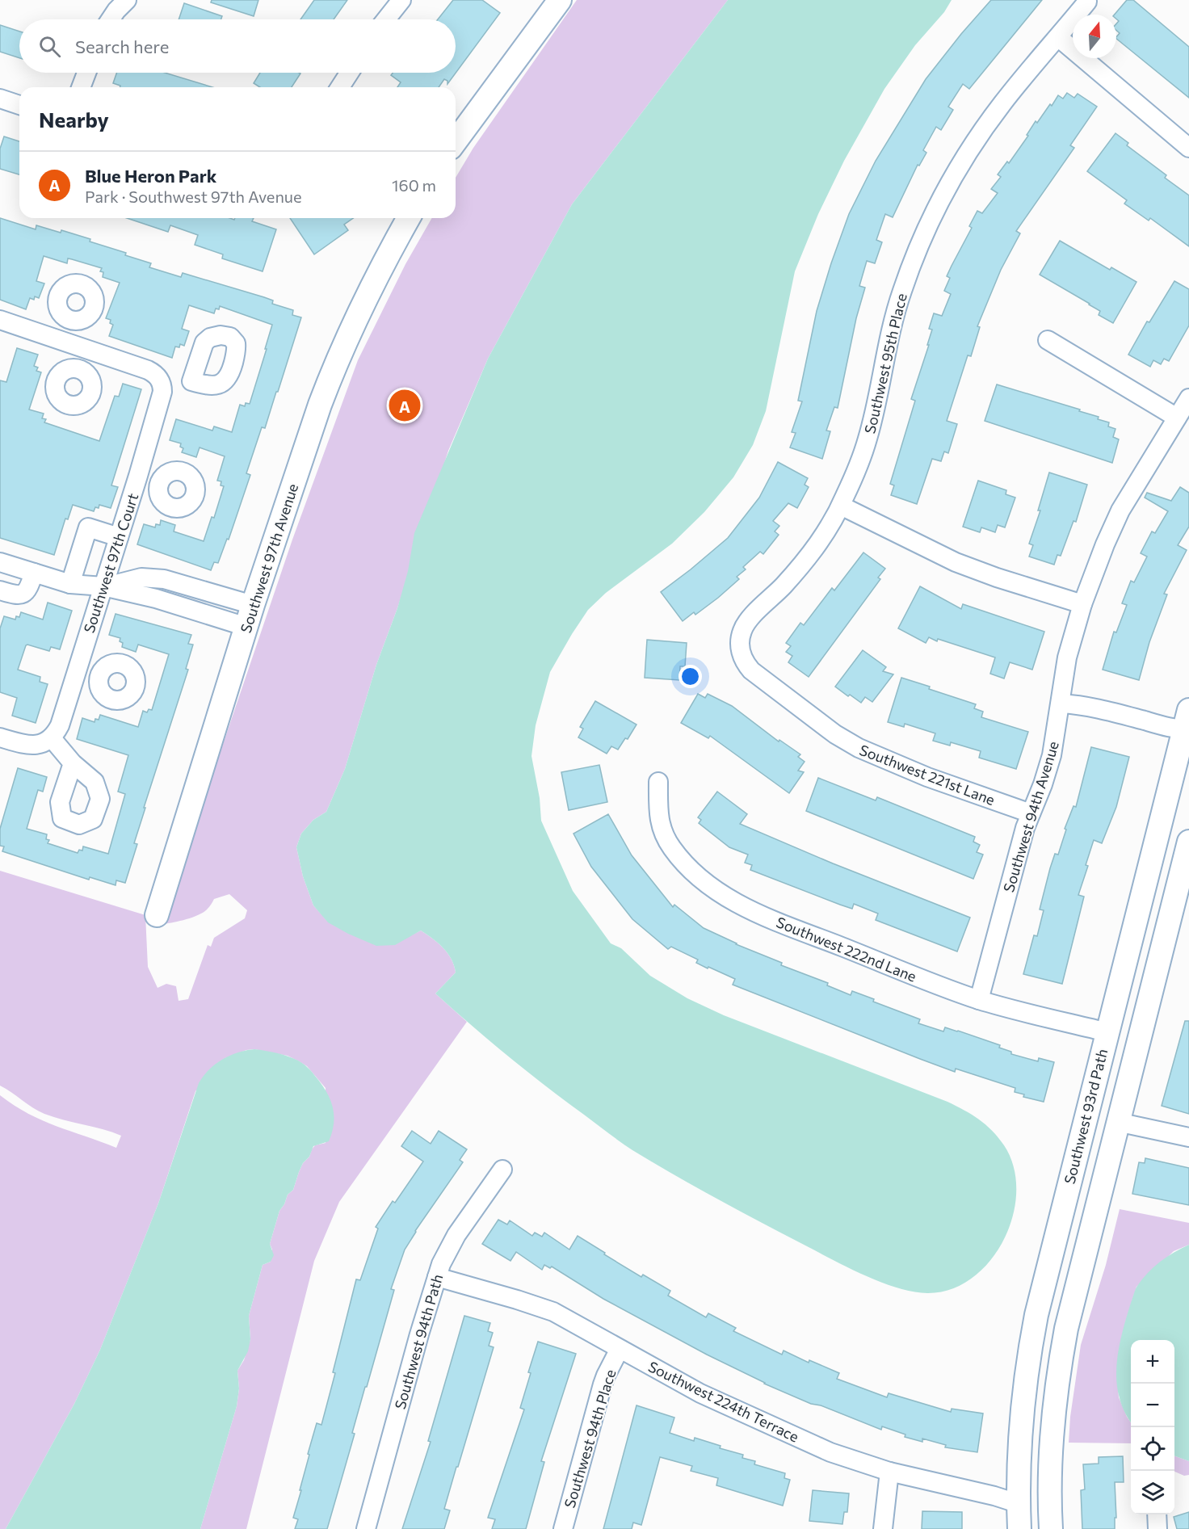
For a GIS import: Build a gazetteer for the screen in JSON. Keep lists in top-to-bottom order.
{
  "streets": {
    "street": [
      "Southwest 95th Place",
      "Southwest 97th Avenue",
      "Southwest 97th Court",
      "Southwest 221st Lane",
      "Southwest 94th Avenue",
      "Southwest 222nd Lane",
      "Southwest 93rd Path",
      "Southwest 94th Path",
      "Southwest 224th Terrace",
      "Southwest 94th Place"
    ]
  },
  "crossings": [
    ["Southwest 95th Place", "Southwest 221st Lane"],
    ["Southwest 221st Lane", "Southwest 94th Avenue"],
    ["Southwest 94th Avenue", "Southwest 222nd Lane"],
    ["Southwest 222nd Lane", "Southwest 93rd Path"],
    ["Southwest 93rd Path", "Southwest 224th Terrace"],
    ["Southwest 94th Path", "Southwest 224th Terrace"],
    ["Southwest 224th Terrace", "Southwest 94th Place"]
  ],
  "north": "top",
  "page": {
    "search": "Search here",
    "heading": "Nearby",
    "list": [
      {
        "mark": "A",
        "name": "Blue Heron Park",
        "note": "Park · Southwest 97th Avenue",
        "value": "160 m"
      }
    ],
    "pins": "A",
    "map_buttons": ["+", "−"]
  }
}
